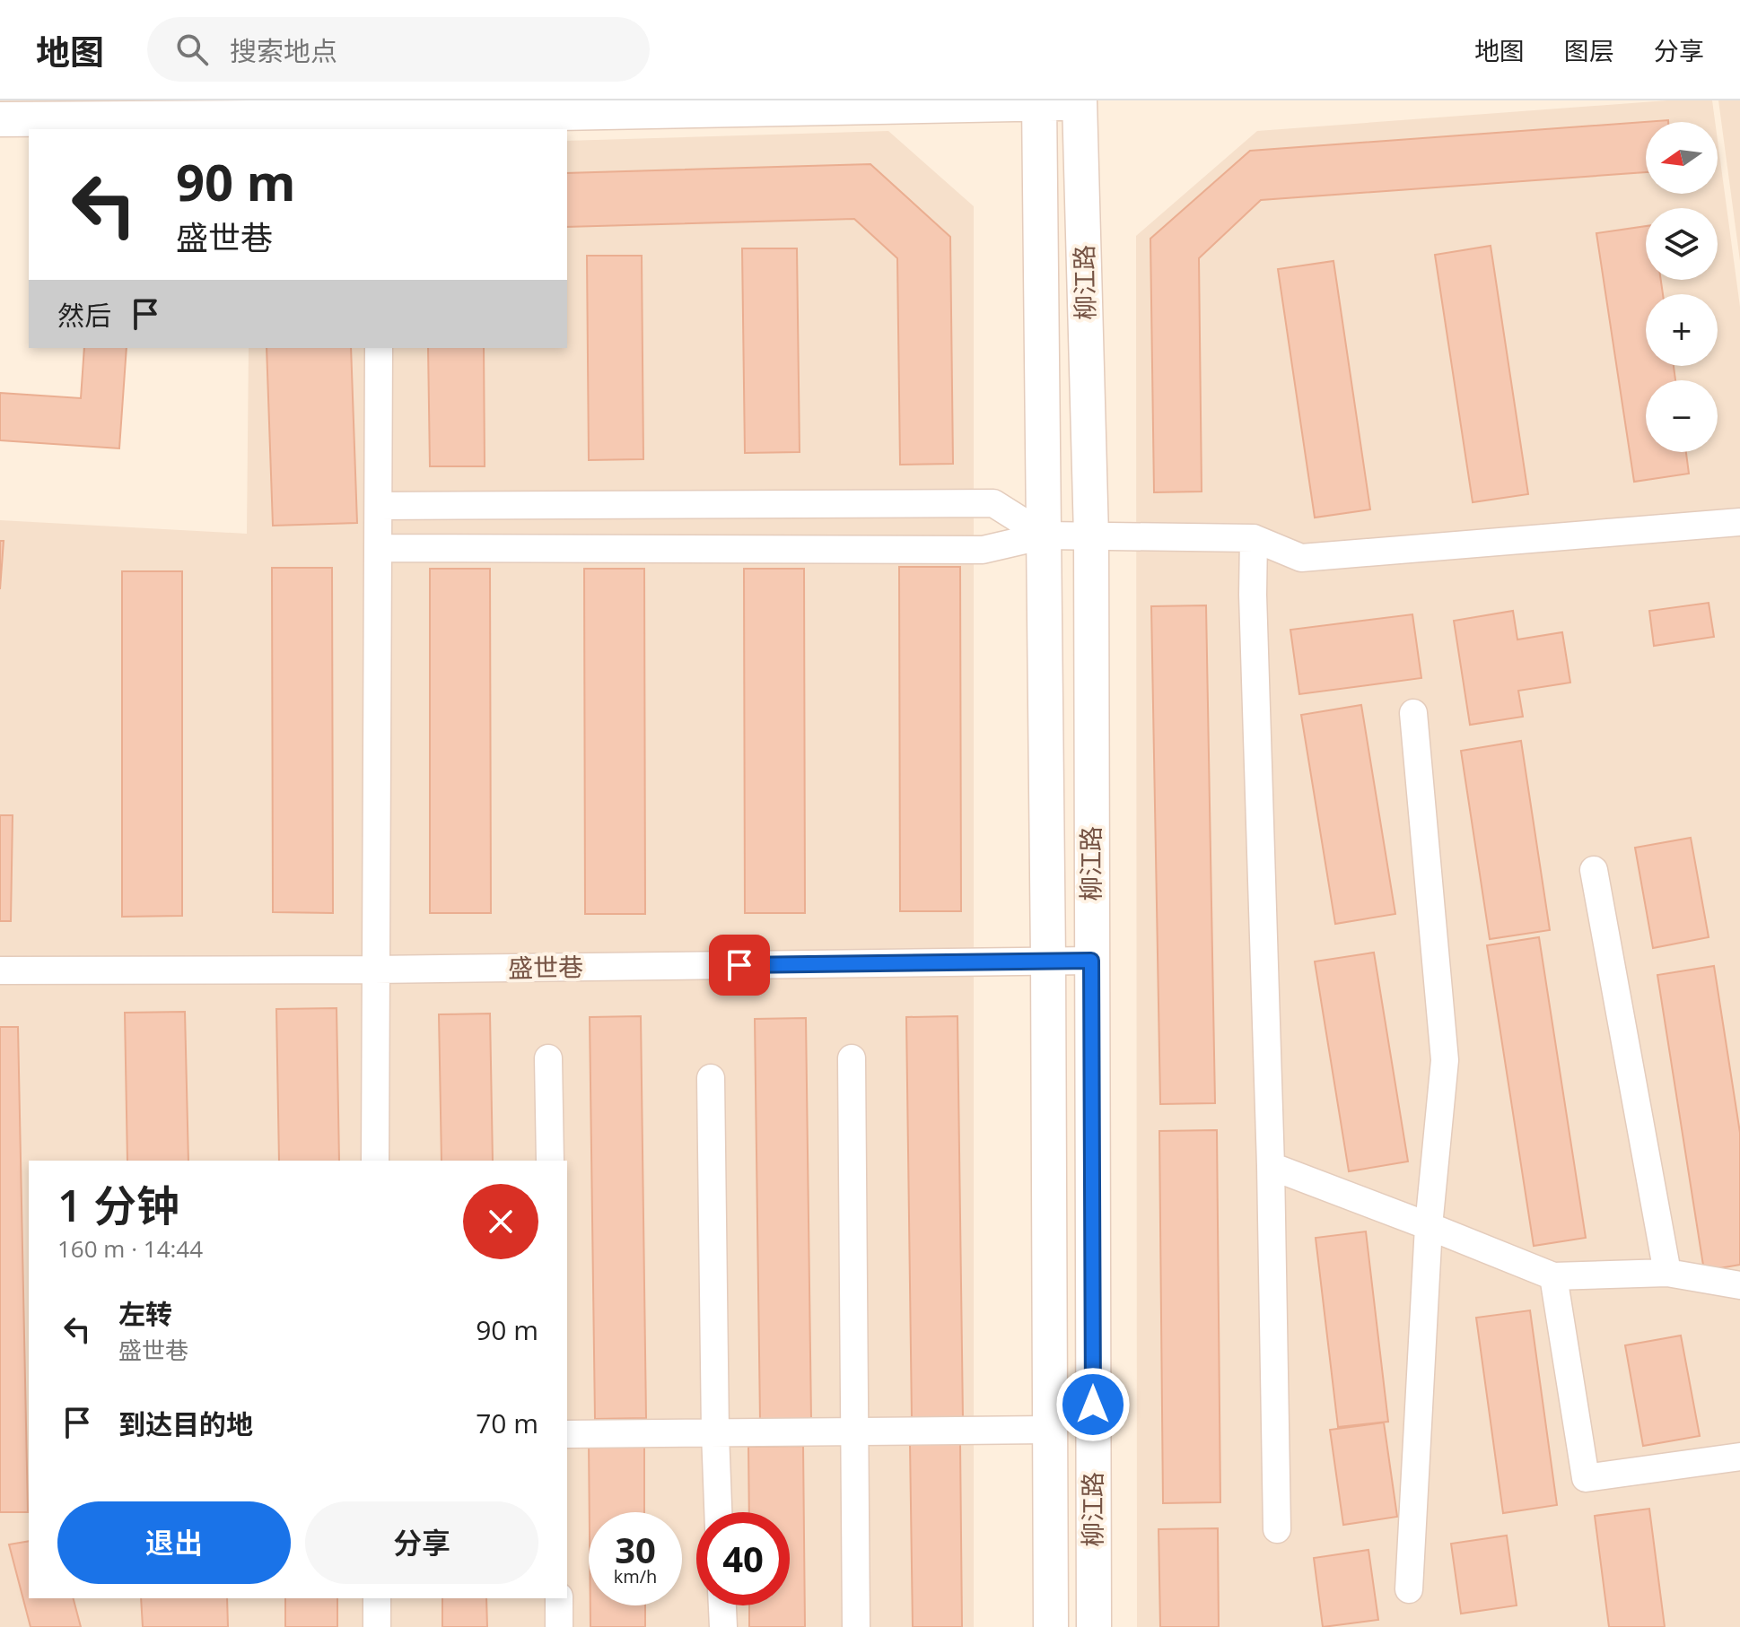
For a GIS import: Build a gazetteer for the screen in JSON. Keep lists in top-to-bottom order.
{
  "streets": {
    "street": ["柳江路", "盛世巷"]
  },
  "crossings": [
    ["柳江路", "盛世巷"]
  ],
  "north": "left",
  "page": {
    "header": "地图",
    "search": "搜索地点",
    "nav": ["地图", "图层", "分享"],
    "map_buttons": ["+", "−"],
    "turn": ["90 m", "盛世巷"],
    "then": "然后",
    "heading": ["1 分钟", "160 m · 14:44"],
    "list": [
      {
        "name": "左转",
        "note": "盛世巷",
        "value": "90 m"
      },
      {
        "name": "到达目的地",
        "value": "70 m"
      }
    ],
    "buttons": ["退出", "分享"],
    "speed": "30 km/h",
    "limit": "40"
  }
}
